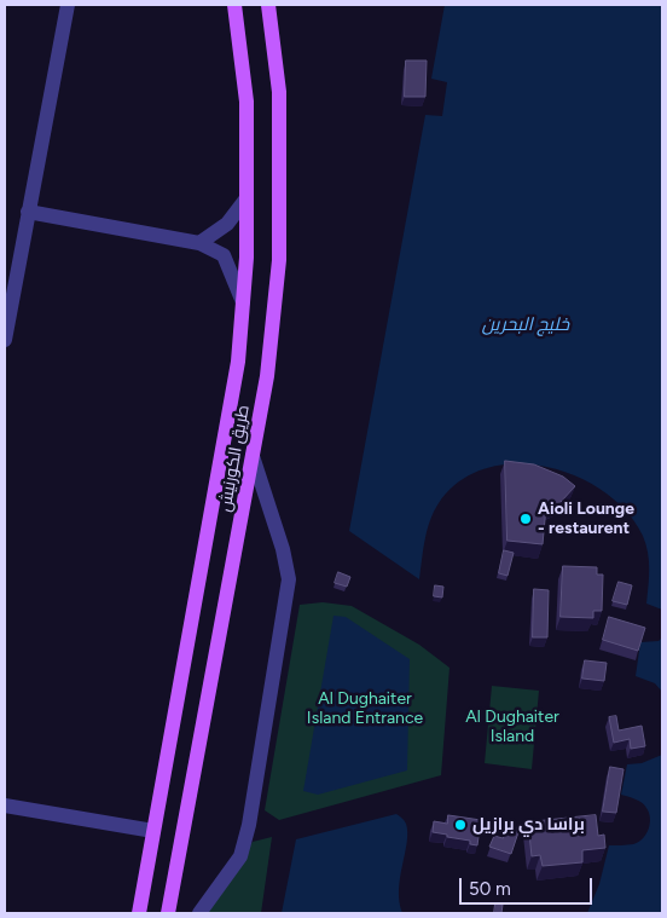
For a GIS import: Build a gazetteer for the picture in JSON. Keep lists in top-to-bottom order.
{
  "streets": {
    "main road": ["طريق الكورنيش"]
  },
  "water": ["خليج البحرين"],
  "parks": ["Al Dughaiter Island Entrance", "Al Dughaiter Island"],
  "places": ["Aioli Lounge - restaurent", "براسا دي برازيل"],
  "scale_bar": "50 m"
}
